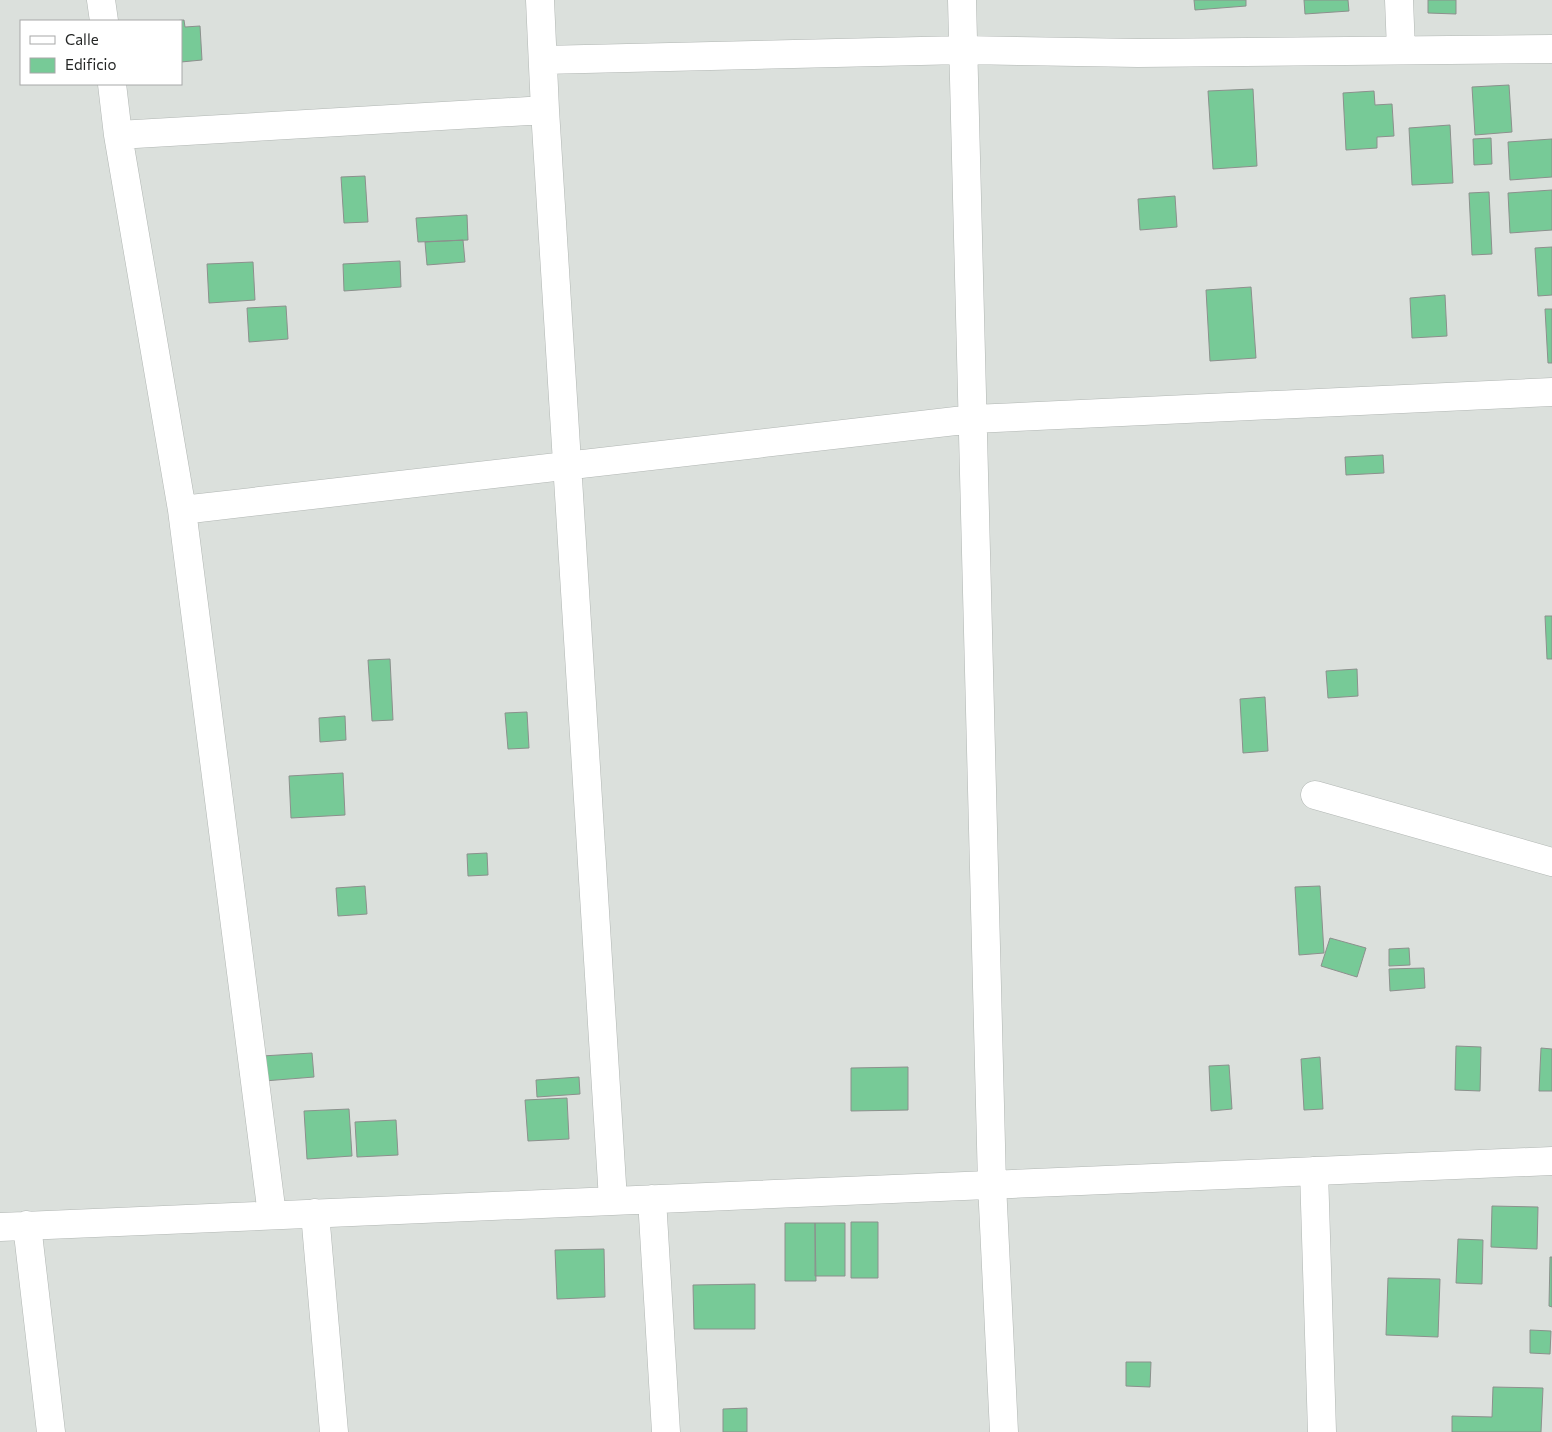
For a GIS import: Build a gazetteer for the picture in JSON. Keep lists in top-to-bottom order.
{
  "legend": ["Calle", "Edificio"]
}
